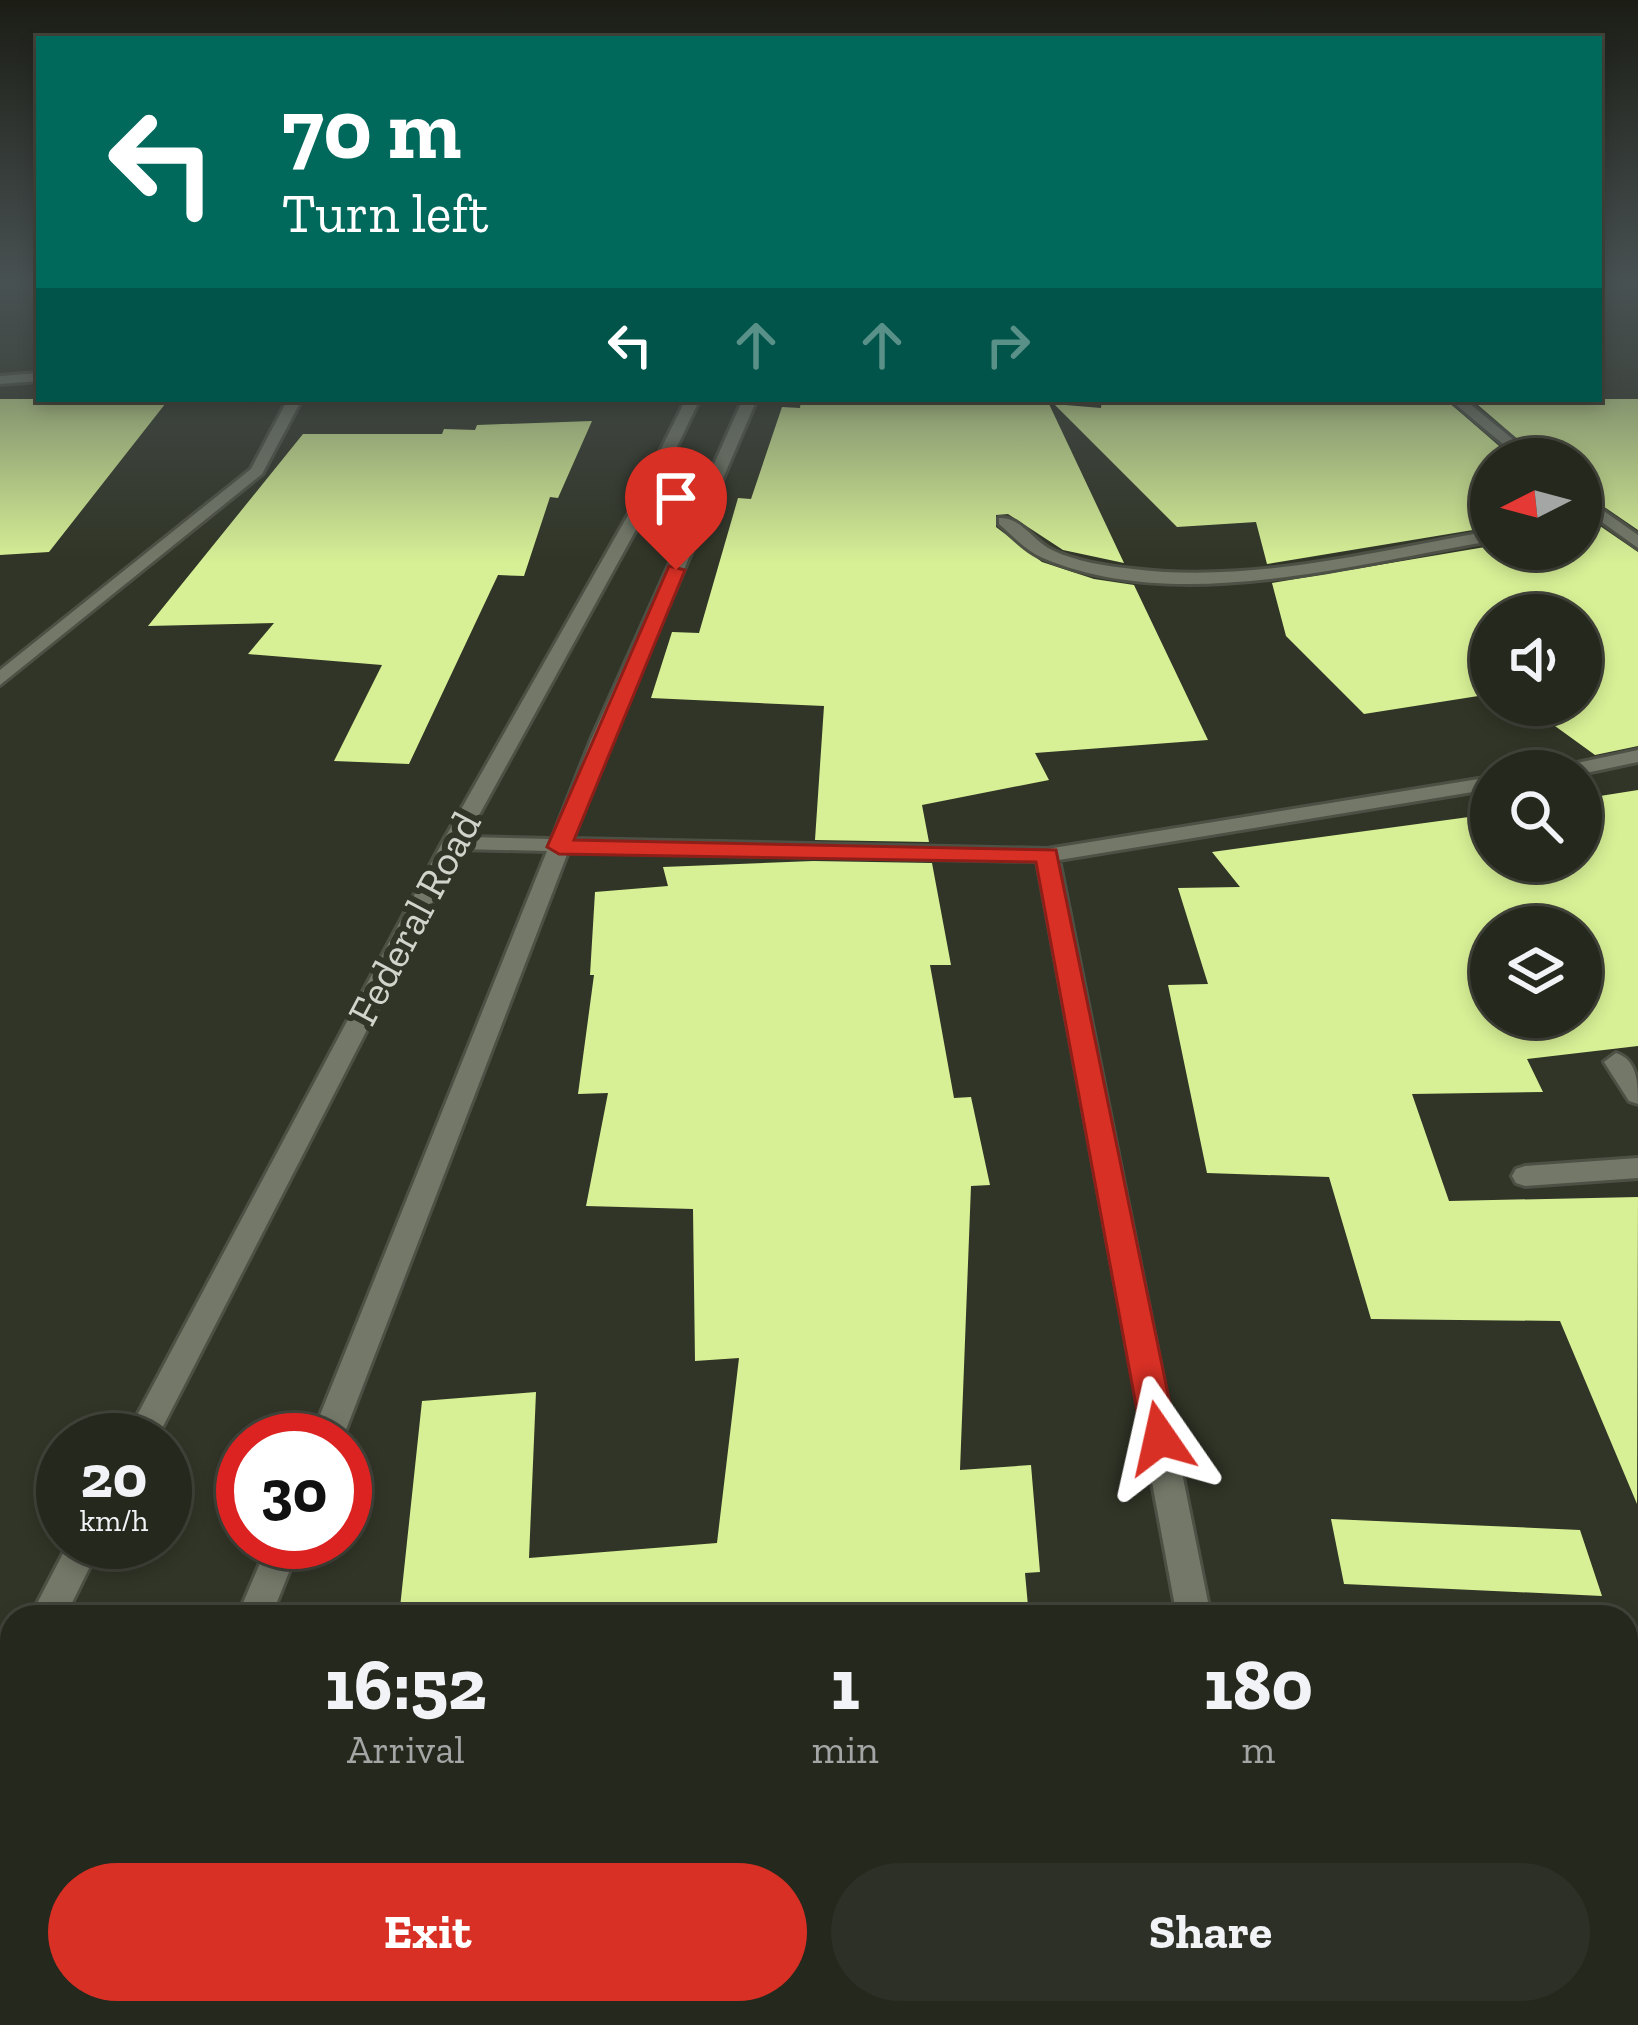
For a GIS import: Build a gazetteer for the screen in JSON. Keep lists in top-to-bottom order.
{
  "streets": {
    "street": ["Federal Road"]
  },
  "north": "left",
  "page": {
    "turn": ["70 m", "Turn left"],
    "speed": "20 km/h",
    "limit": "30",
    "eta": [
      "16:52",
      "Arrival",
      "1",
      "min",
      "180",
      "m"
    ],
    "buttons": ["Exit", "Share"]
  }
}
